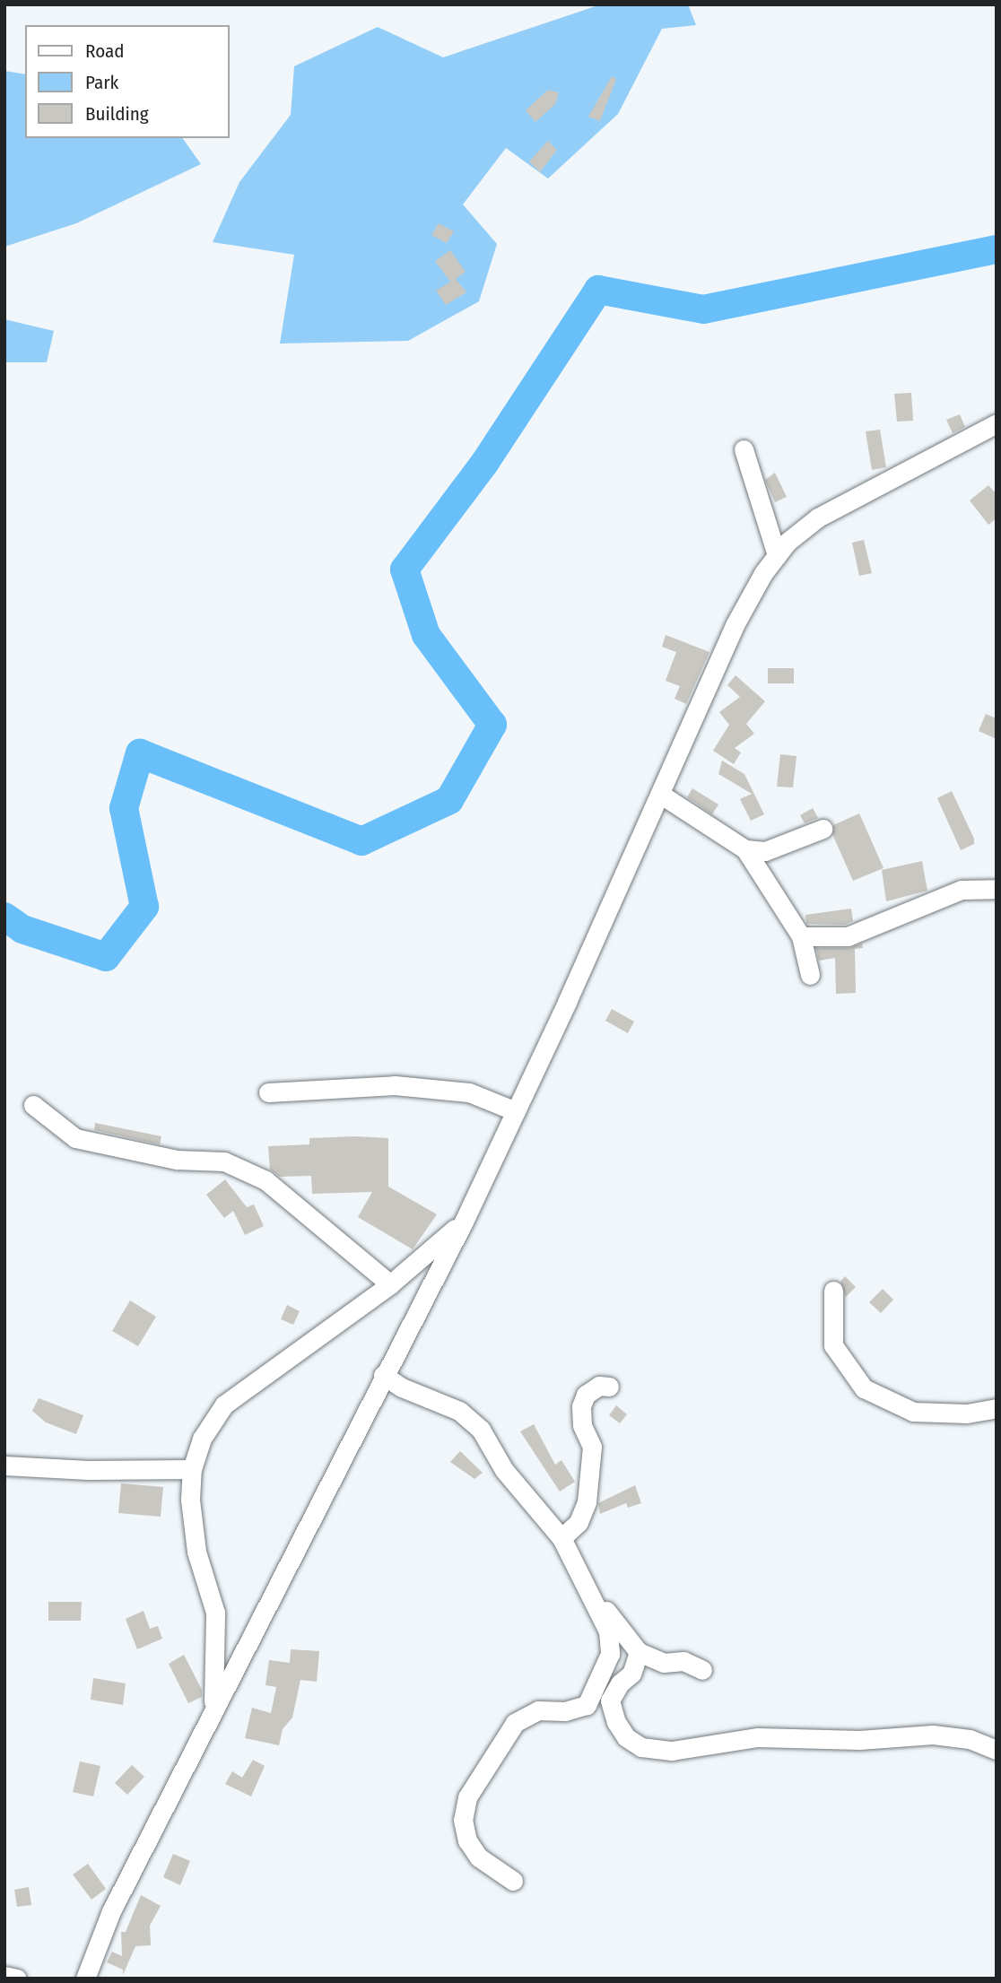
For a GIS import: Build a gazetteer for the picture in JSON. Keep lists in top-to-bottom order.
{
  "legend": ["Road", "Park", "Building"]
}
